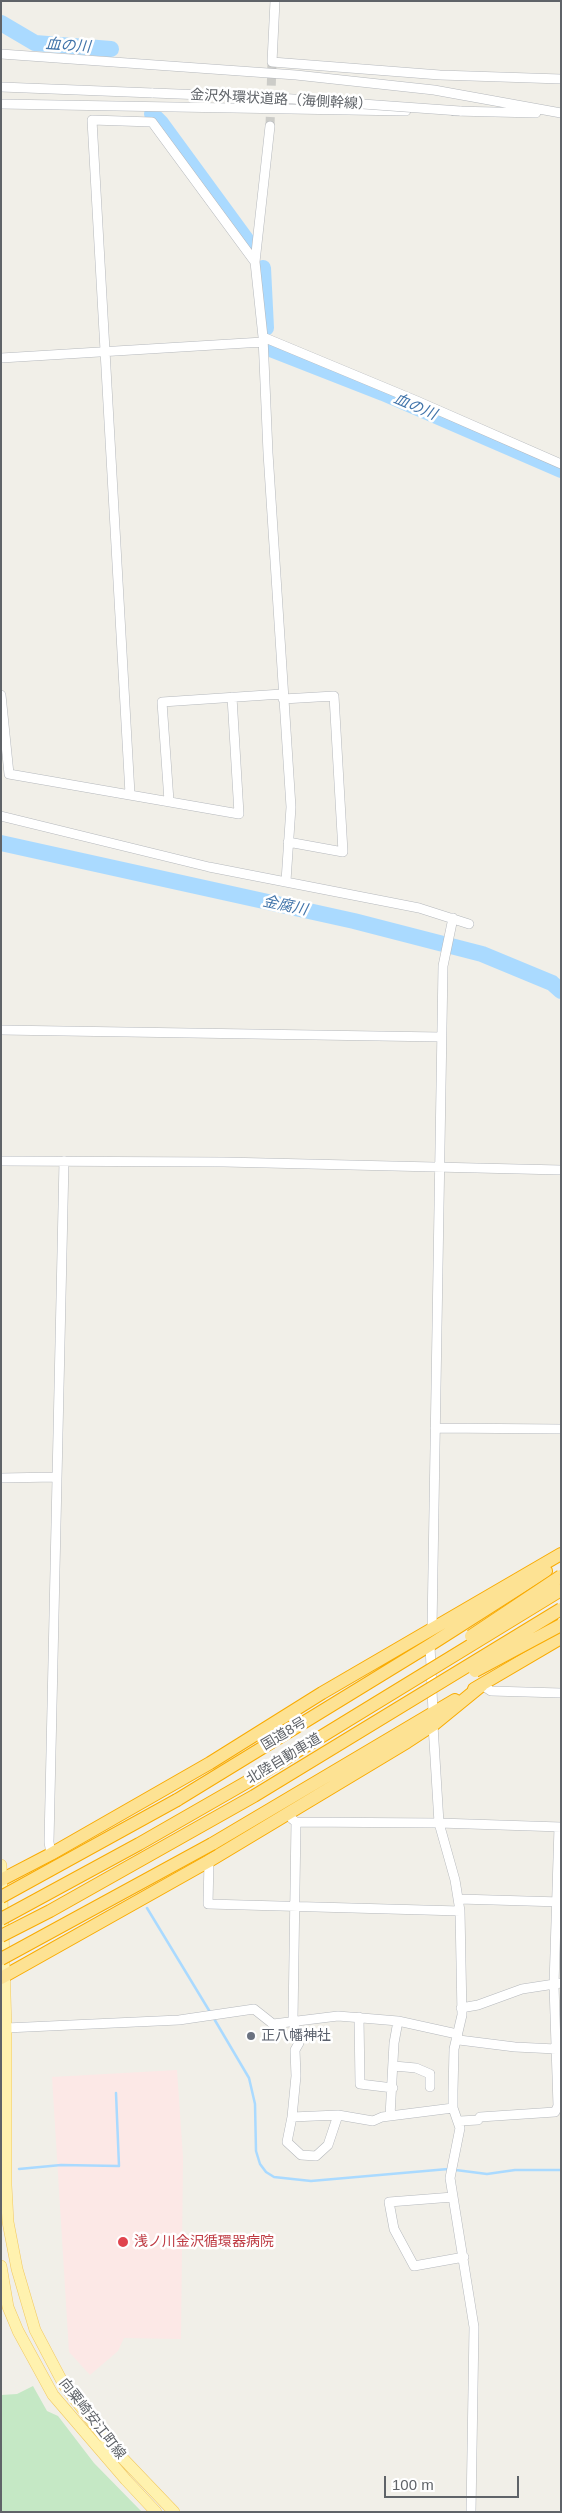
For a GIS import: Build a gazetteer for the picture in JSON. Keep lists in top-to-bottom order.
{
  "streets": {
    "highway": ["国道8号", "北陸自動車道"],
    "main road": ["向粟崎安江町線"],
    "street": ["金沢外環状道路（海側幹線）"]
  },
  "water": ["血の川", "金腐川"],
  "places": ["正八幡神社", "浅ノ川金沢循環器病院"],
  "scale_bar": "100 m"
}
